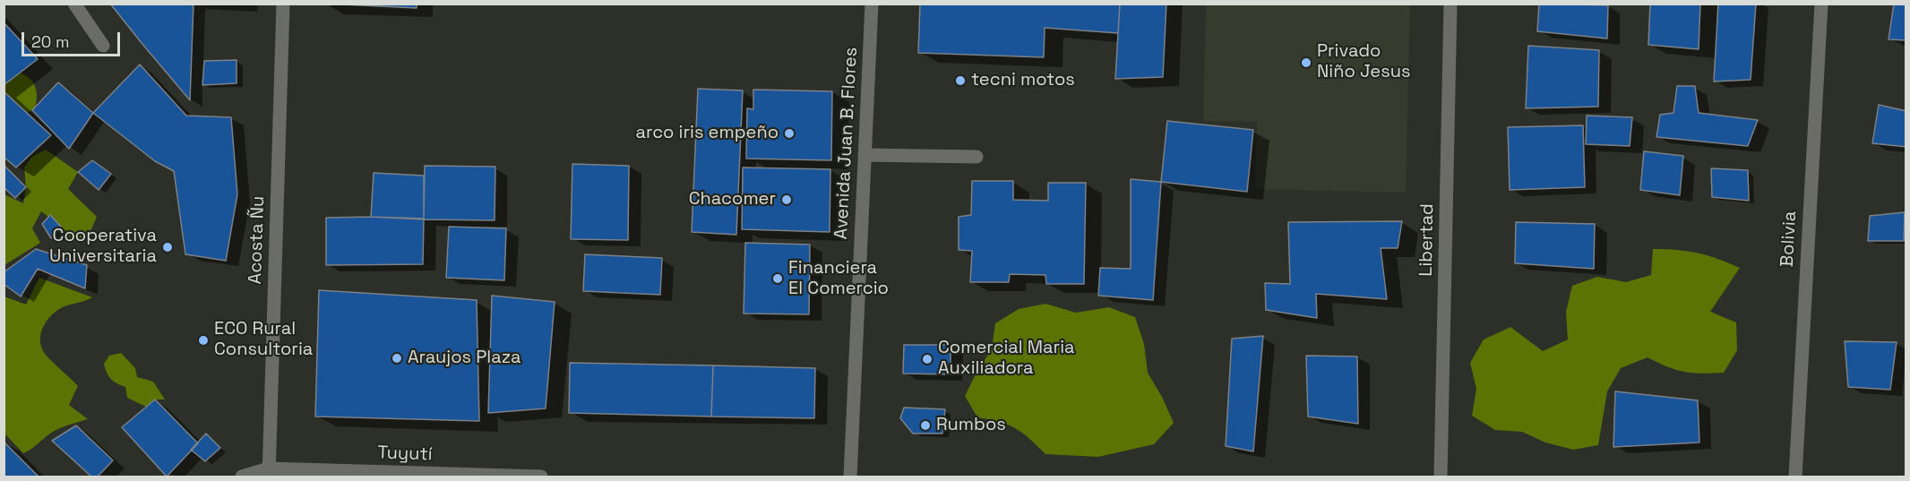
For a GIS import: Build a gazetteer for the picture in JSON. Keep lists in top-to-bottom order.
{
  "streets": {
    "street": [
      "Avenida Juan B. Flores",
      "Bolivia",
      "Acosta Ñu",
      "Libertad",
      "Tuyutí"
    ]
  },
  "crossings": [
    ["Acosta Ñu", "Tuyutí"]
  ],
  "places": [
    "Privado Niño Jesus",
    "tecni motos",
    "arco iris empeño",
    "Chacomer",
    "Cooperativa Universitaria",
    "Financiera El Comercio",
    "ECO Rural Consultoria",
    "Araujos Plaza",
    "Comercial Maria Auxiliadora",
    "Rumbos"
  ],
  "scale_bar": "20 m"
}
